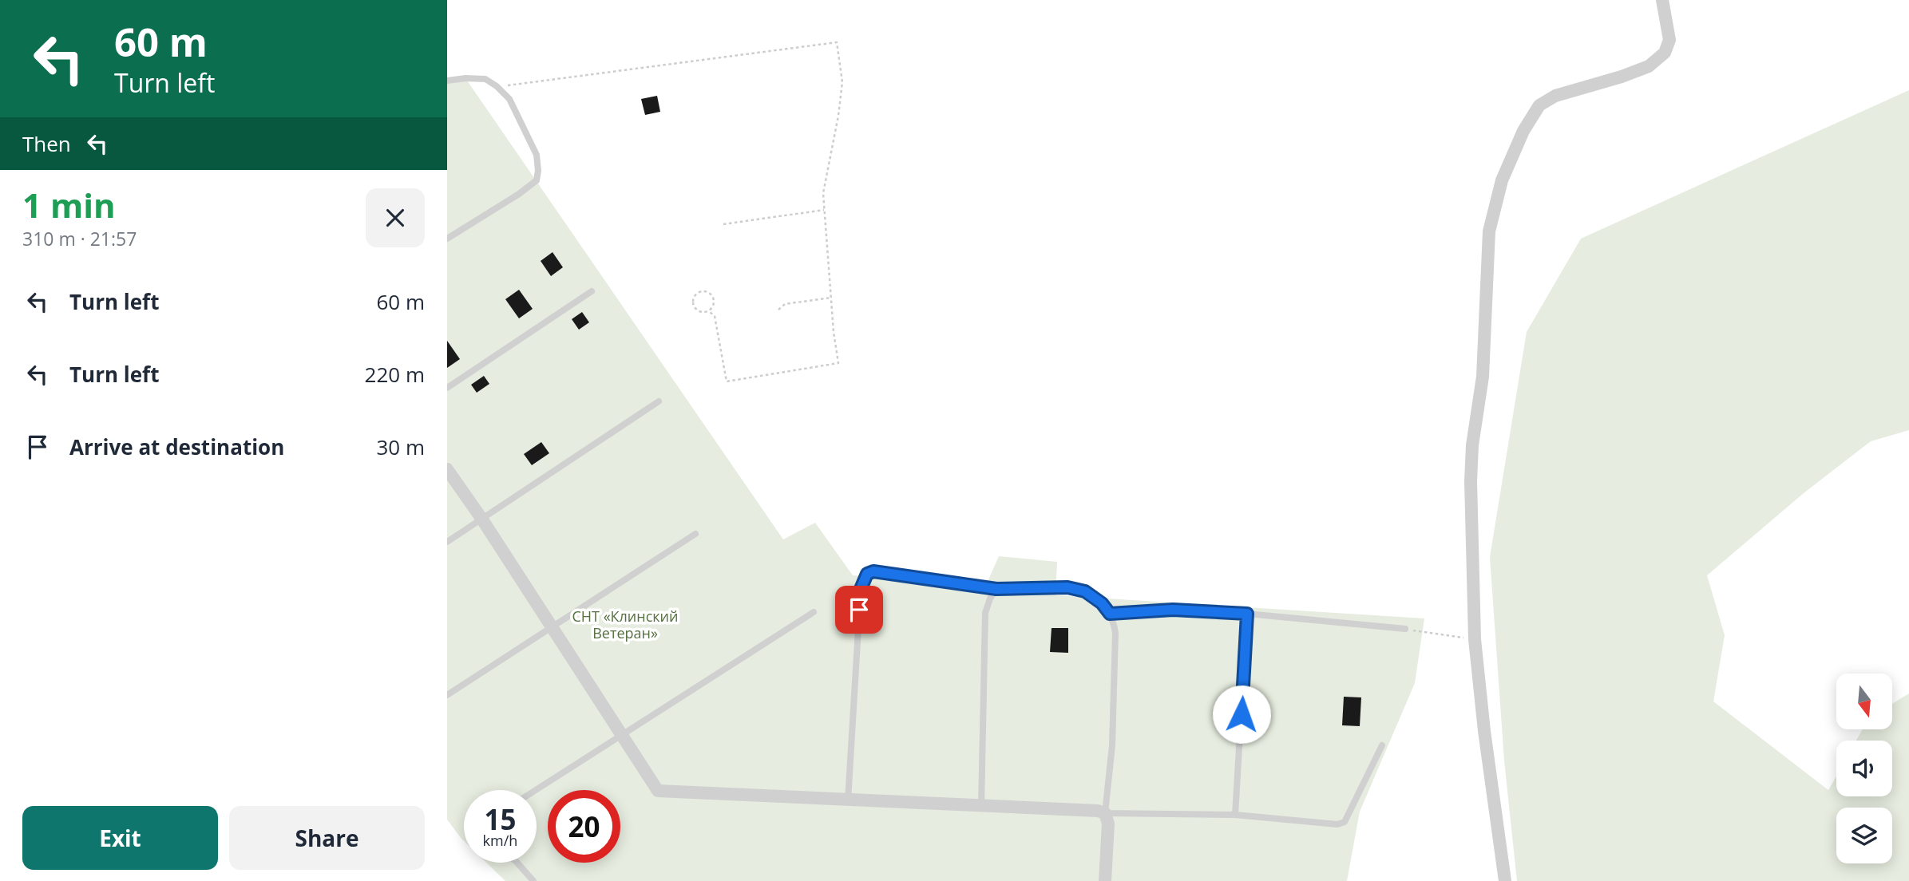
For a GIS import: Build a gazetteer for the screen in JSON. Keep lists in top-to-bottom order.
{
  "parks": ["СНТ «Клинский Ветеран»"],
  "north": "bottom",
  "page": {
    "turn": ["60 m", "Turn left"],
    "then": "Then",
    "heading": ["1 min", "310 m · 21:57"],
    "list": [
      {
        "name": "Turn left",
        "value": "60 m"
      },
      {
        "name": "Turn left",
        "value": "220 m"
      },
      {
        "name": "Arrive at destination",
        "value": "30 m"
      }
    ],
    "speed": "15 km/h",
    "limit": "20",
    "buttons": ["Exit", "Share"]
  }
}
